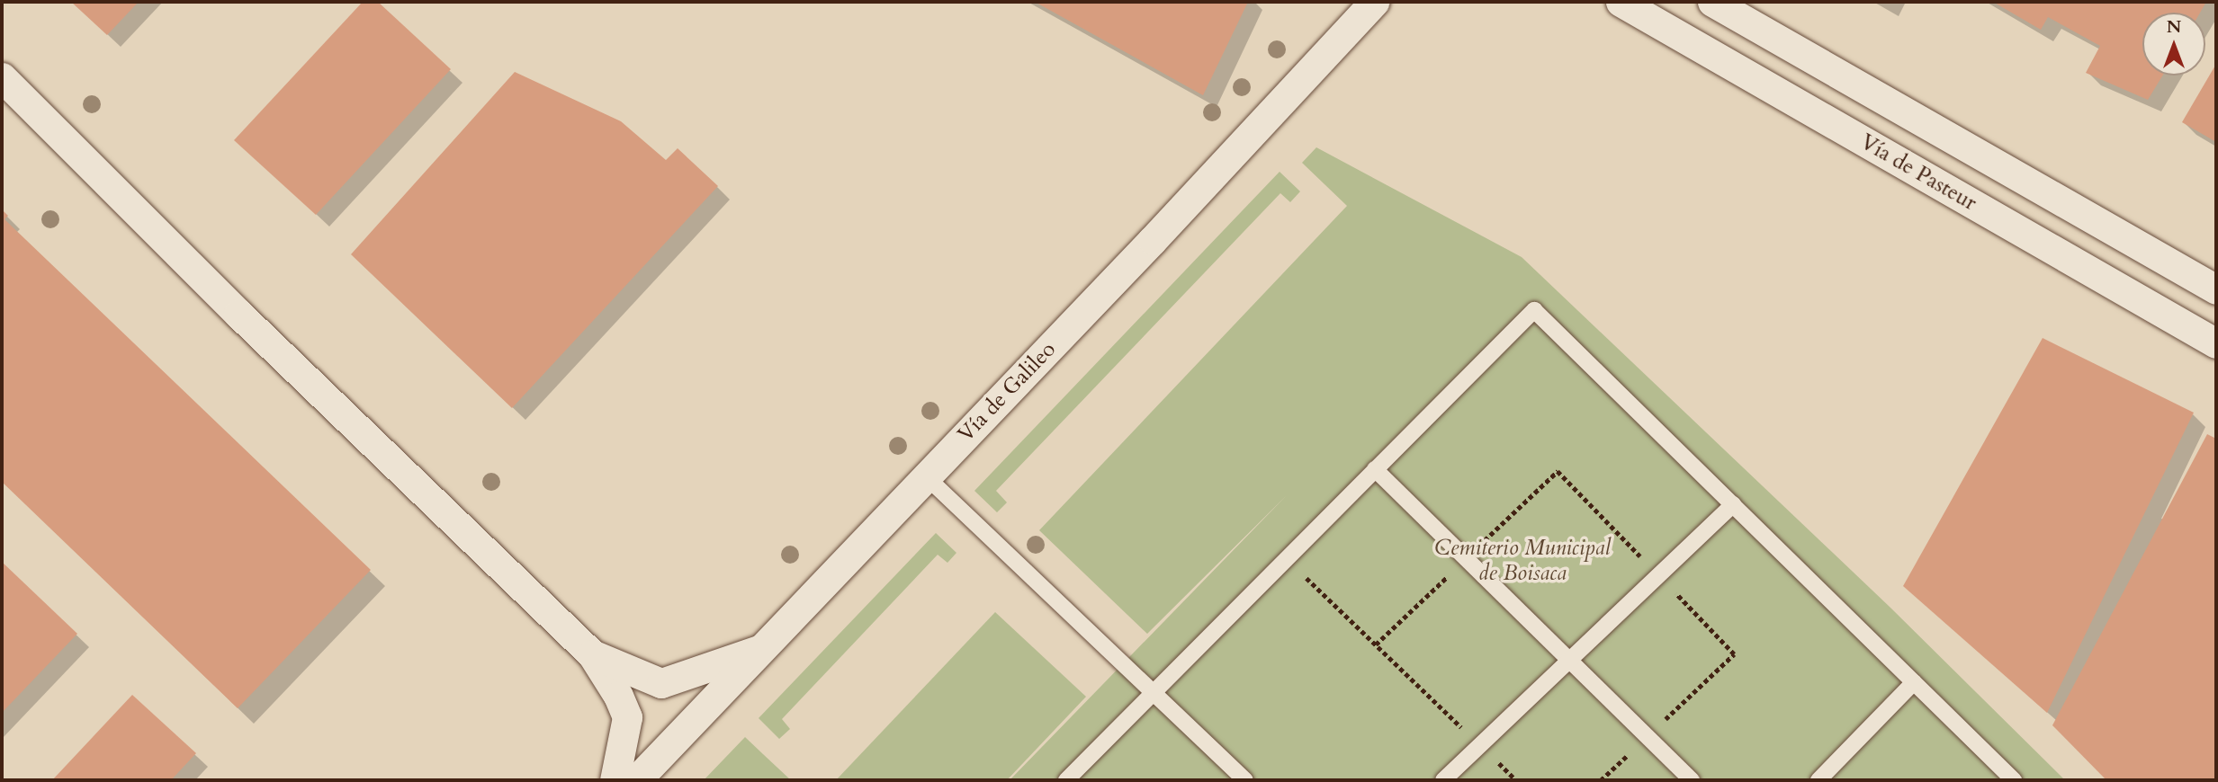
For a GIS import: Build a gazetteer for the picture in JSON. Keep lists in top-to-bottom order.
{
  "streets": {
    "street": ["Vía de Pasteur", "Vía de Galileo"]
  },
  "parks": ["Cemiterio Municipal de Boisaca"],
  "north": "top"
}
